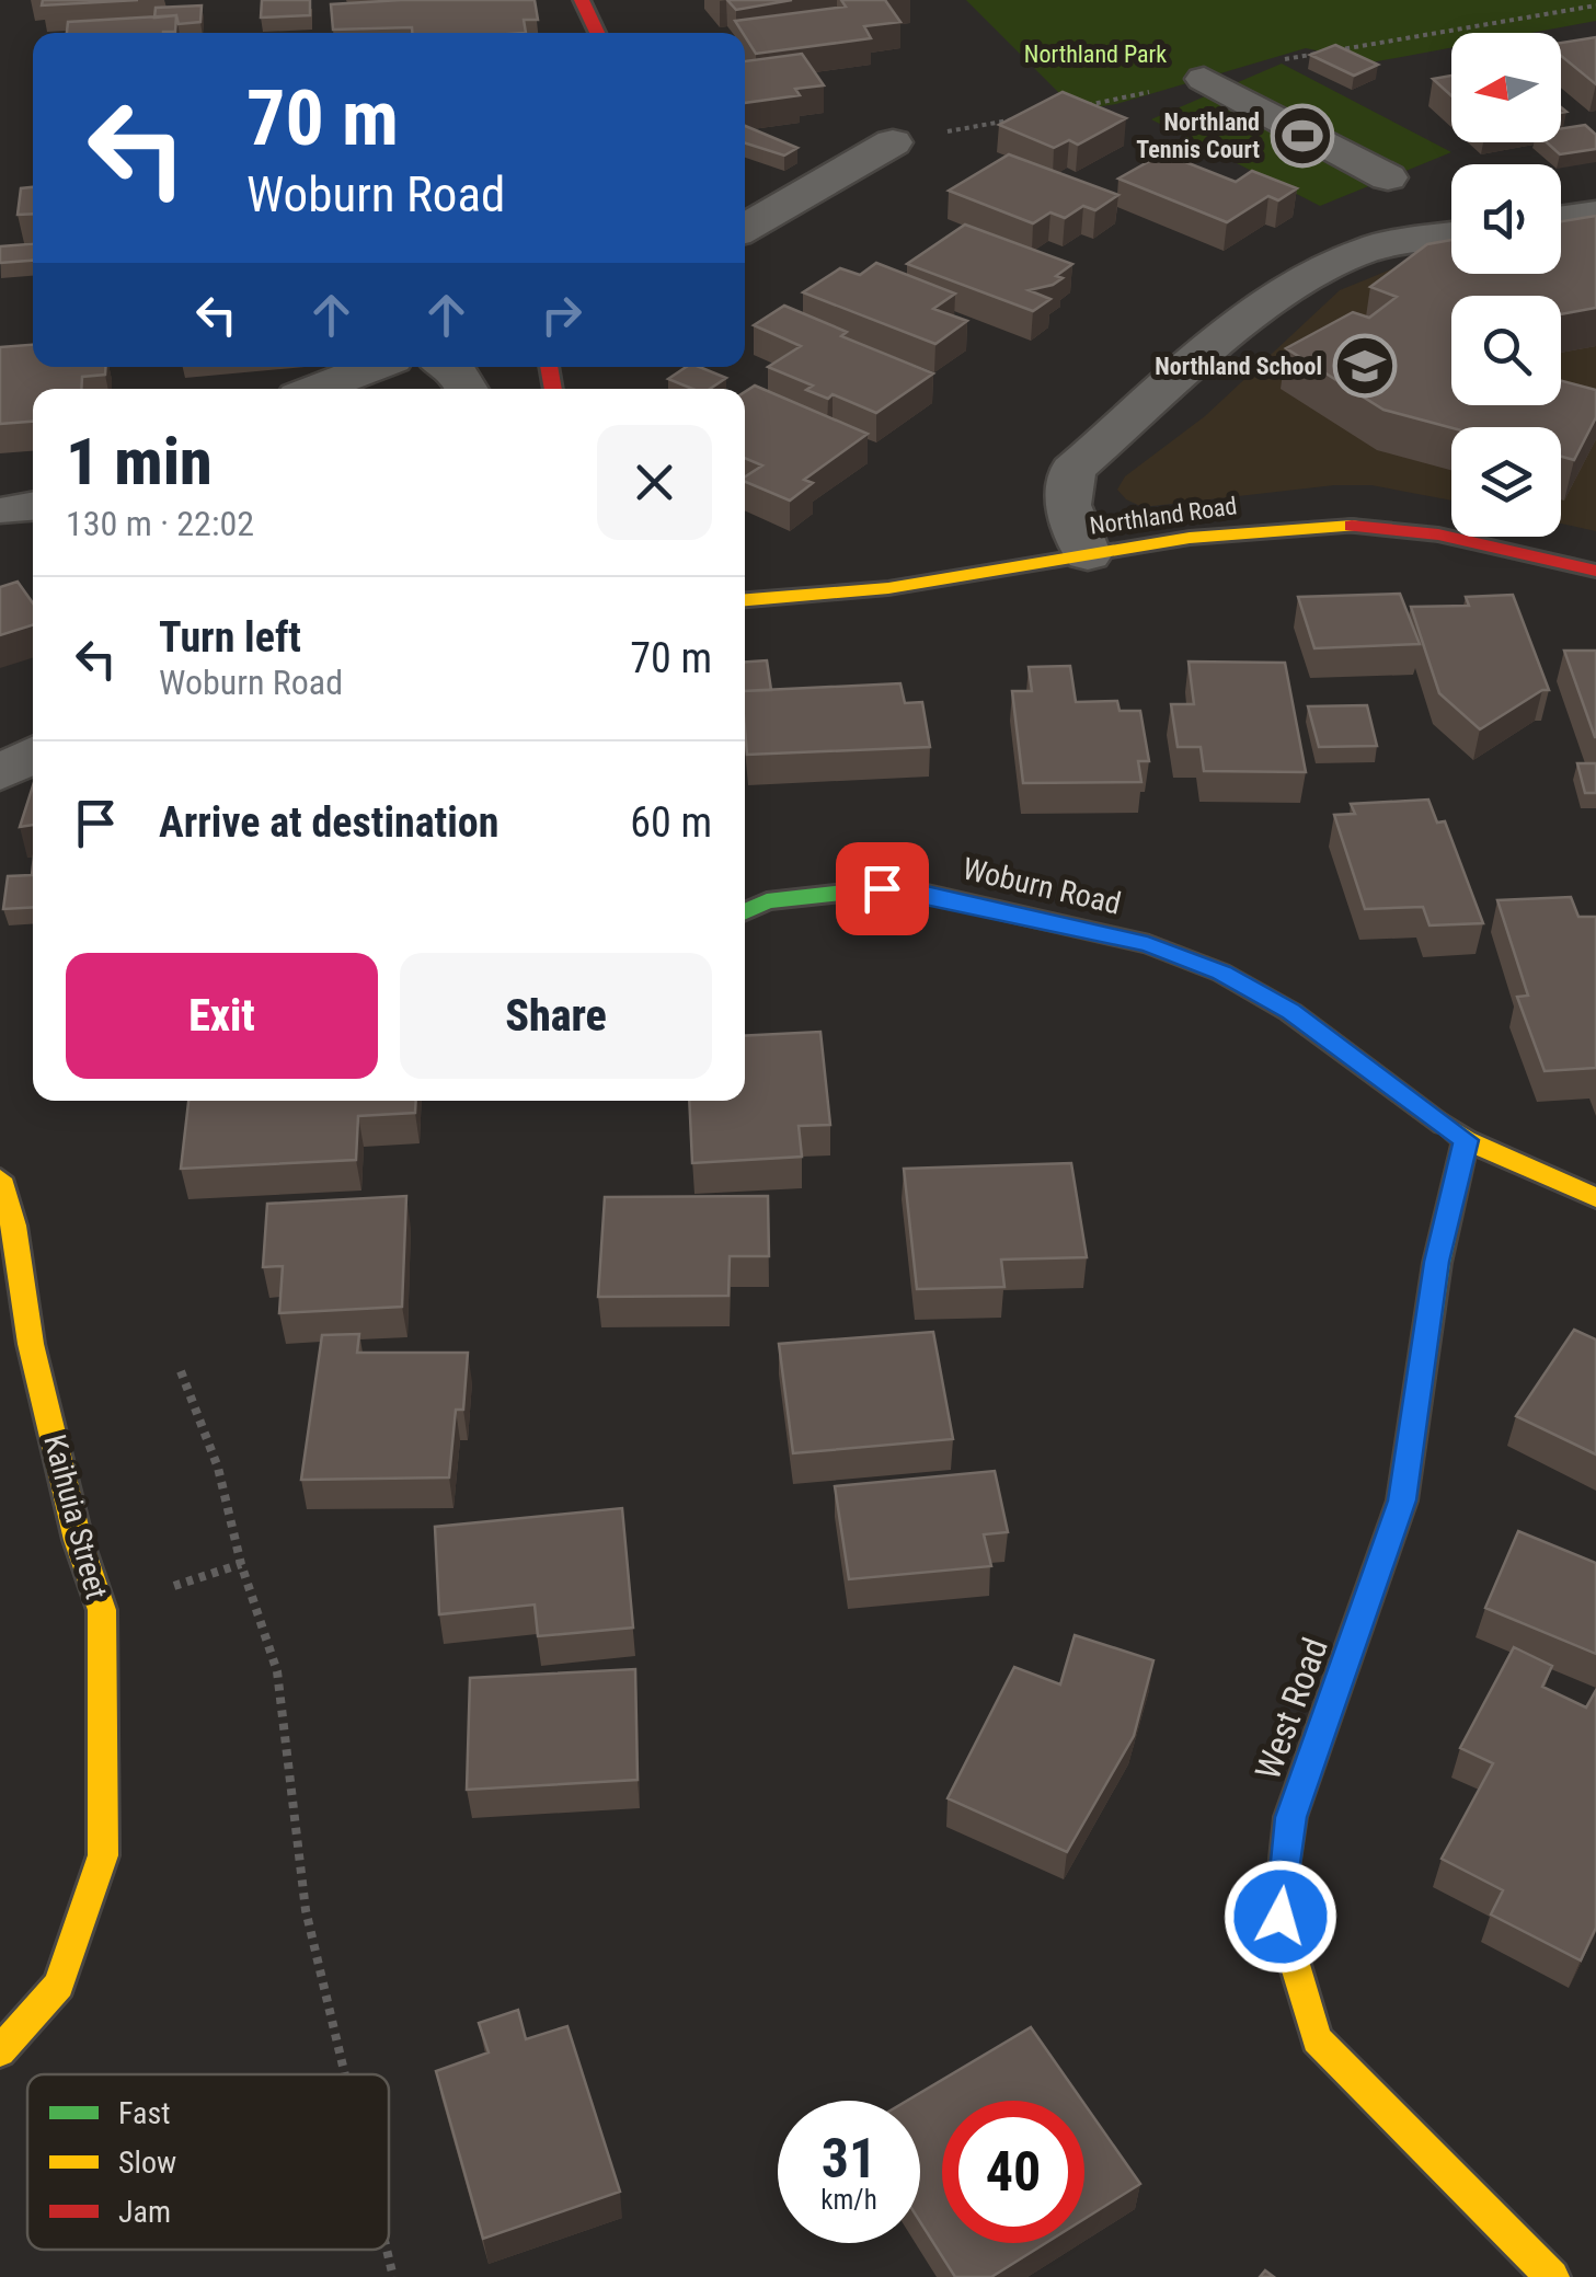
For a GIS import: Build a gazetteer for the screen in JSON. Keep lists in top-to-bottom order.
{
  "streets": {
    "street": [
      "Northland Road",
      "Woburn Road",
      "Kaihuia Street",
      "West Road"
    ]
  },
  "crossings": [
    ["Woburn Road", "West Road"]
  ],
  "parks": ["Northland Park"],
  "places": {
    "sports": ["Northland Tennis Court"],
    "school or university": ["Northland School"]
  },
  "legend": ["Fast", "Slow", "Jam"],
  "north": "left",
  "page": {
    "turn": ["70 m", "Woburn Road"],
    "heading": ["1 min", "130 m · 22:02"],
    "list": [
      {
        "name": "Turn left",
        "note": "Woburn Road",
        "value": "70 m"
      },
      {
        "name": "Arrive at destination",
        "value": "60 m"
      }
    ],
    "buttons": ["Exit", "Share"],
    "speed": "31 km/h",
    "limit": "40"
  }
}
